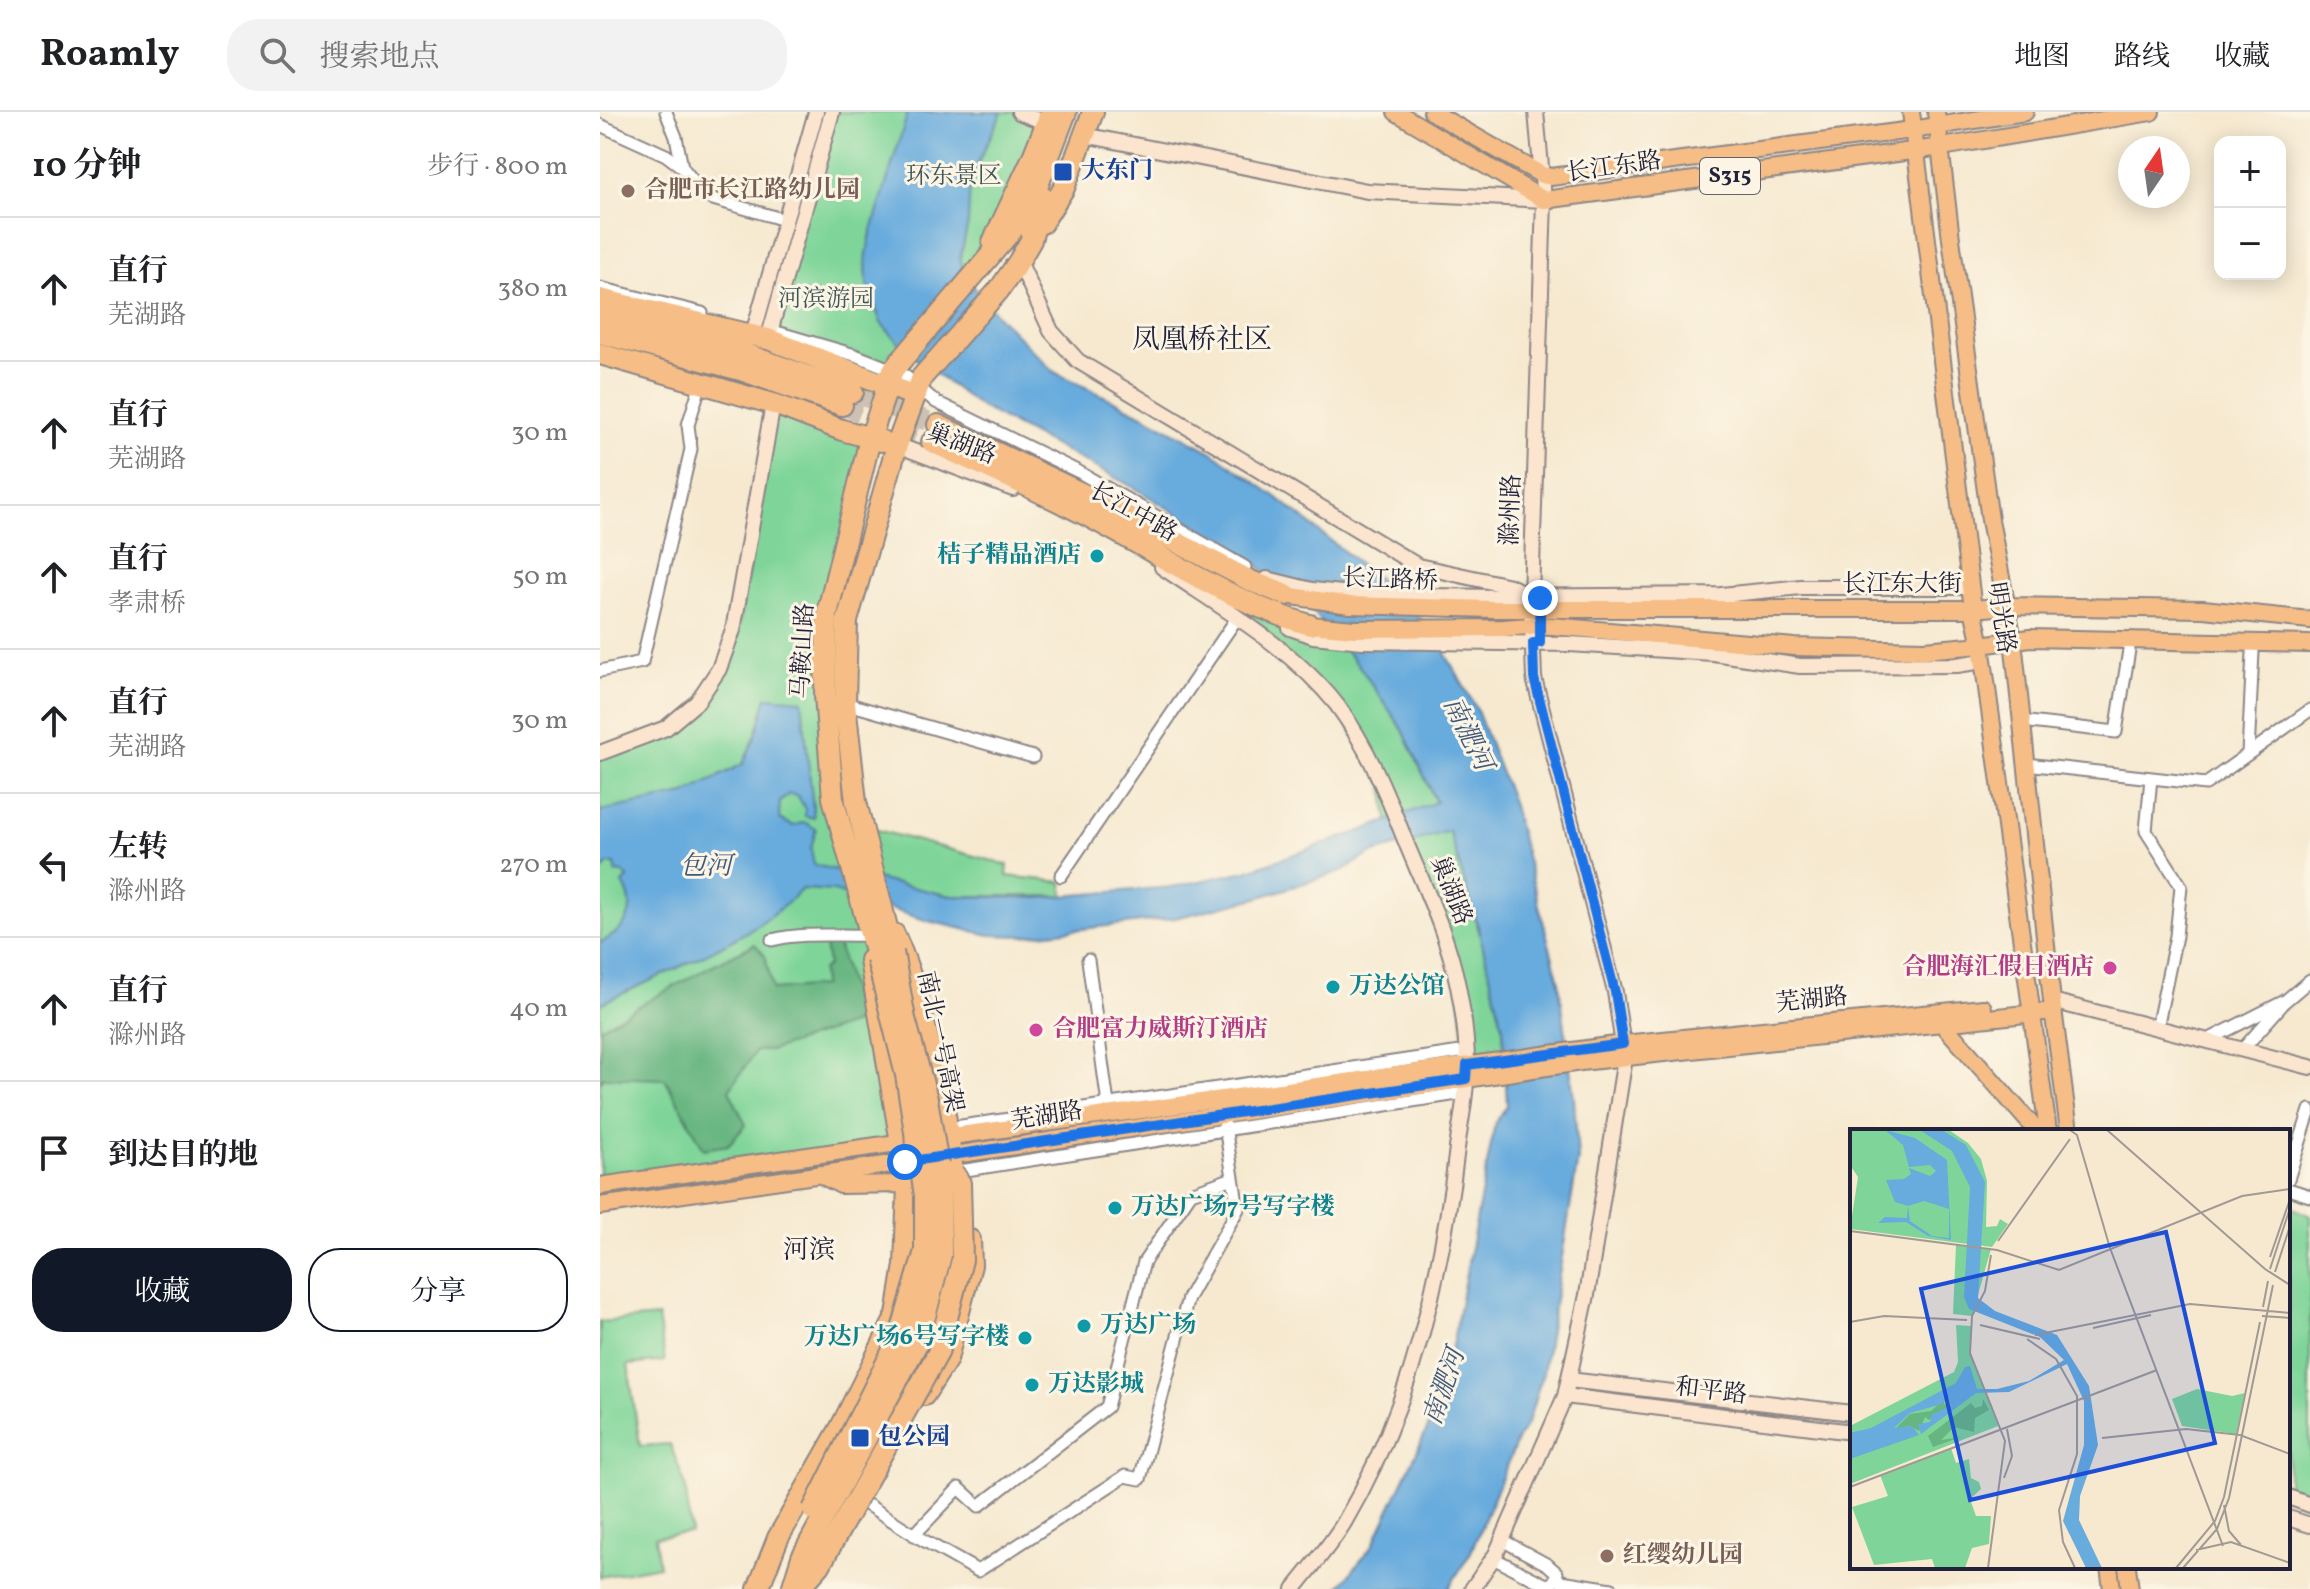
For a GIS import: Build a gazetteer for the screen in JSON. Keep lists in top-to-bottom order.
{
  "streets": {
    "highway": ["长江中路", "马鞍山路", "南北一号高架"],
    "main road": [
      "长江东路",
      "S315",
      "长江路桥",
      "长江东大街",
      "明光路",
      "芜湖路"
    ],
    "street": ["巢湖路", "滁州路", "和平路"]
  },
  "crossings": [
    ["长江东路", "滁州路"],
    ["长江东路", "明光路"],
    ["巢湖路", "马鞍山路"],
    ["巢湖路", "芜湖路"],
    ["滁州路", "长江东大街"],
    ["滁州路", "芜湖路"],
    ["滁州路", "和平路"],
    ["长江中路", "长江路桥"],
    ["长江路桥", "长江东大街"],
    ["长江东大街", "明光路"],
    ["明光路", "芜湖路"],
    ["马鞍山路", "南北一号高架"]
  ],
  "districts": ["凤凰桥社区", "河滨"],
  "water": ["南淝河", "包河"],
  "parks": ["环东景区", "河滨游园"],
  "places": {
    "transit": ["大东门", "包公园"],
    "other": [
      "合肥市长江路幼儿园",
      "桔子精品酒店",
      "合肥海汇假日酒店",
      "万达公馆",
      "合肥富力威斯汀酒店",
      "万达广场7号写字楼",
      "万达广场",
      "万达广场6号写字楼",
      "万达影城",
      "红缨幼儿园"
    ]
  },
  "north": "top",
  "page": {
    "header": "Roamly",
    "search": "搜索地点",
    "nav": ["地图", "路线", "收藏"],
    "heading": ["10 分钟", "步行 · 800 m"],
    "map_buttons": ["+", "−"],
    "list": [
      ["直行", "芜湖路", "380 m"],
      ["直行", "芜湖路", "30 m"],
      ["直行", "孝肃桥", "50 m"],
      ["直行", "芜湖路", "30 m"],
      ["左转", "滁州路", "270 m"],
      ["直行", "滁州路", "40 m"],
      "到达目的地"
    ],
    "buttons": ["收藏", "分享"]
  }
}
